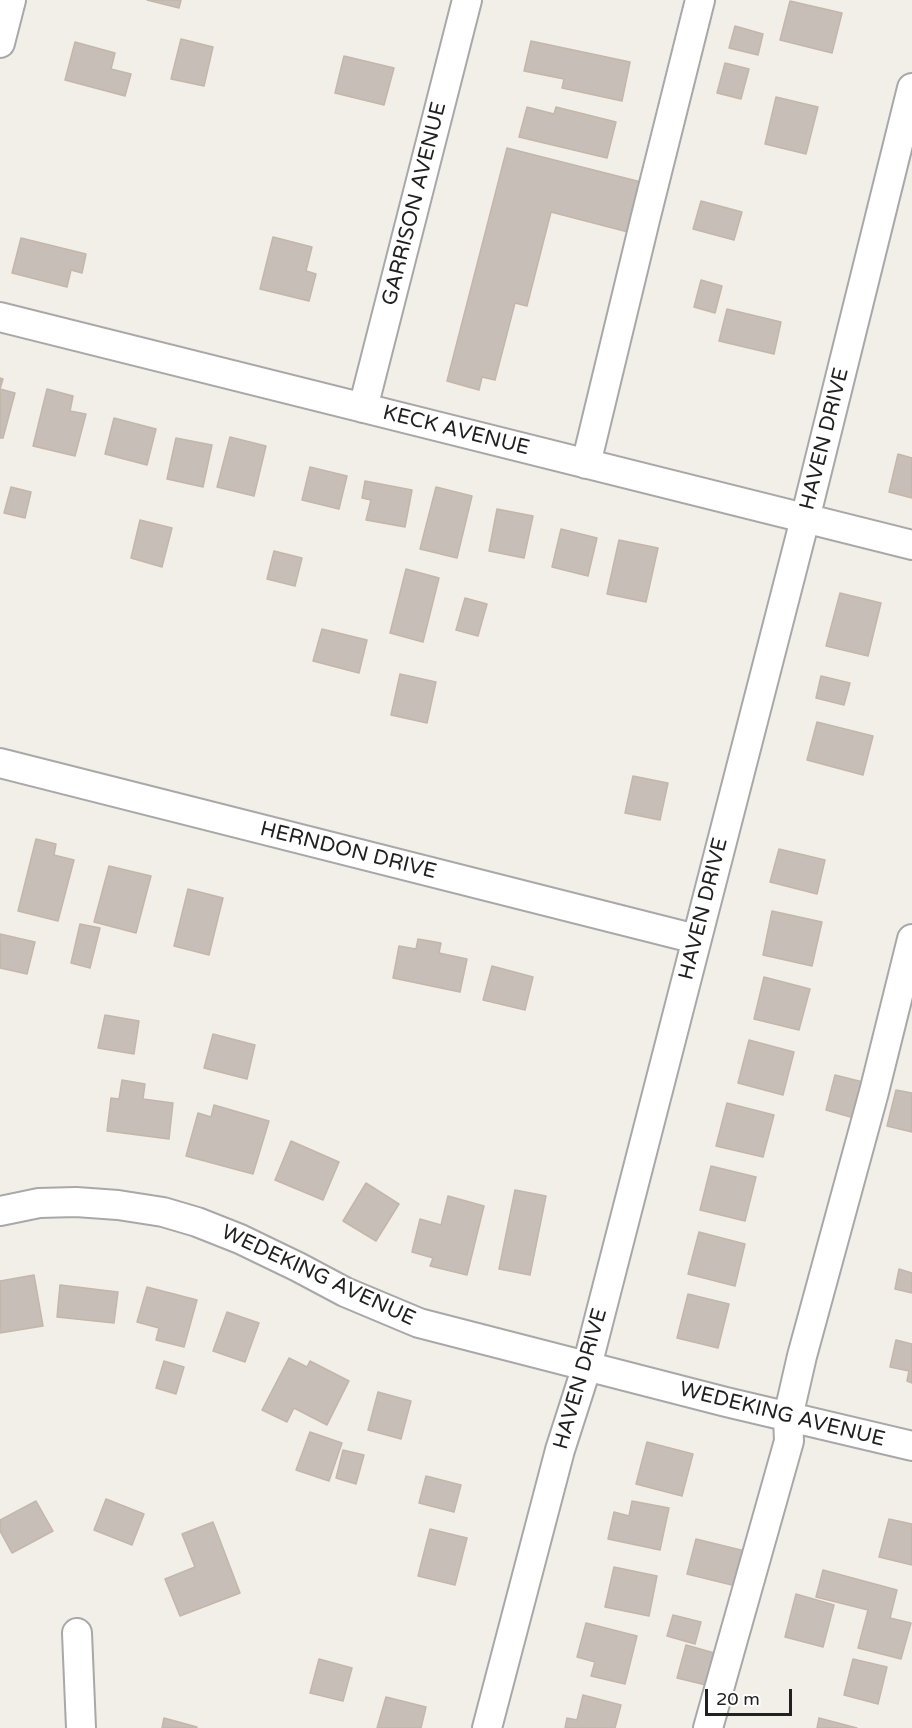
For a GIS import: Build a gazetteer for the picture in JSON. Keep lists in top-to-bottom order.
{
  "streets": {
    "street": [
      "GARRISON AVENUE",
      "KECK AVENUE",
      "HAVEN DRIVE",
      "HERNDON DRIVE",
      "WEDEKING AVENUE"
    ]
  },
  "crossings": [
    ["GARRISON AVENUE", "KECK AVENUE"],
    ["KECK AVENUE", "HAVEN DRIVE"],
    ["HAVEN DRIVE", "HERNDON DRIVE"],
    ["HAVEN DRIVE", "WEDEKING AVENUE"]
  ],
  "scale_bar": "20 m"
}
